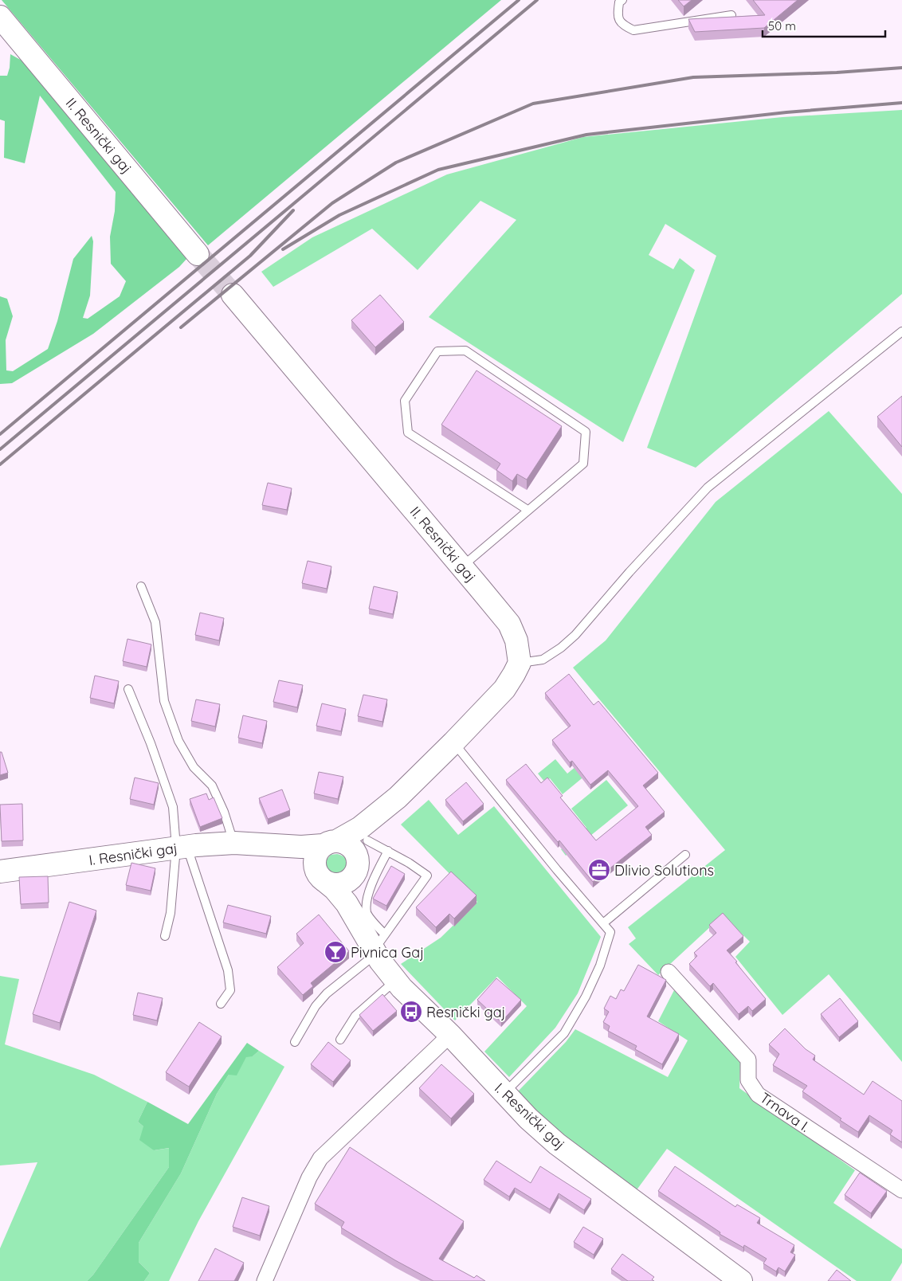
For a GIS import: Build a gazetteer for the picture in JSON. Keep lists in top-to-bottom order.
{
  "streets": {
    "street": ["II. Resnički gaj", "I. Resnički gaj", "Trnava I."]
  },
  "places": {
    "office": ["Dlivio Solutions"],
    "bar": ["Pivnica Gaj"],
    "bus stop": ["Resnički gaj"]
  },
  "scale_bar": "50 m"
}
